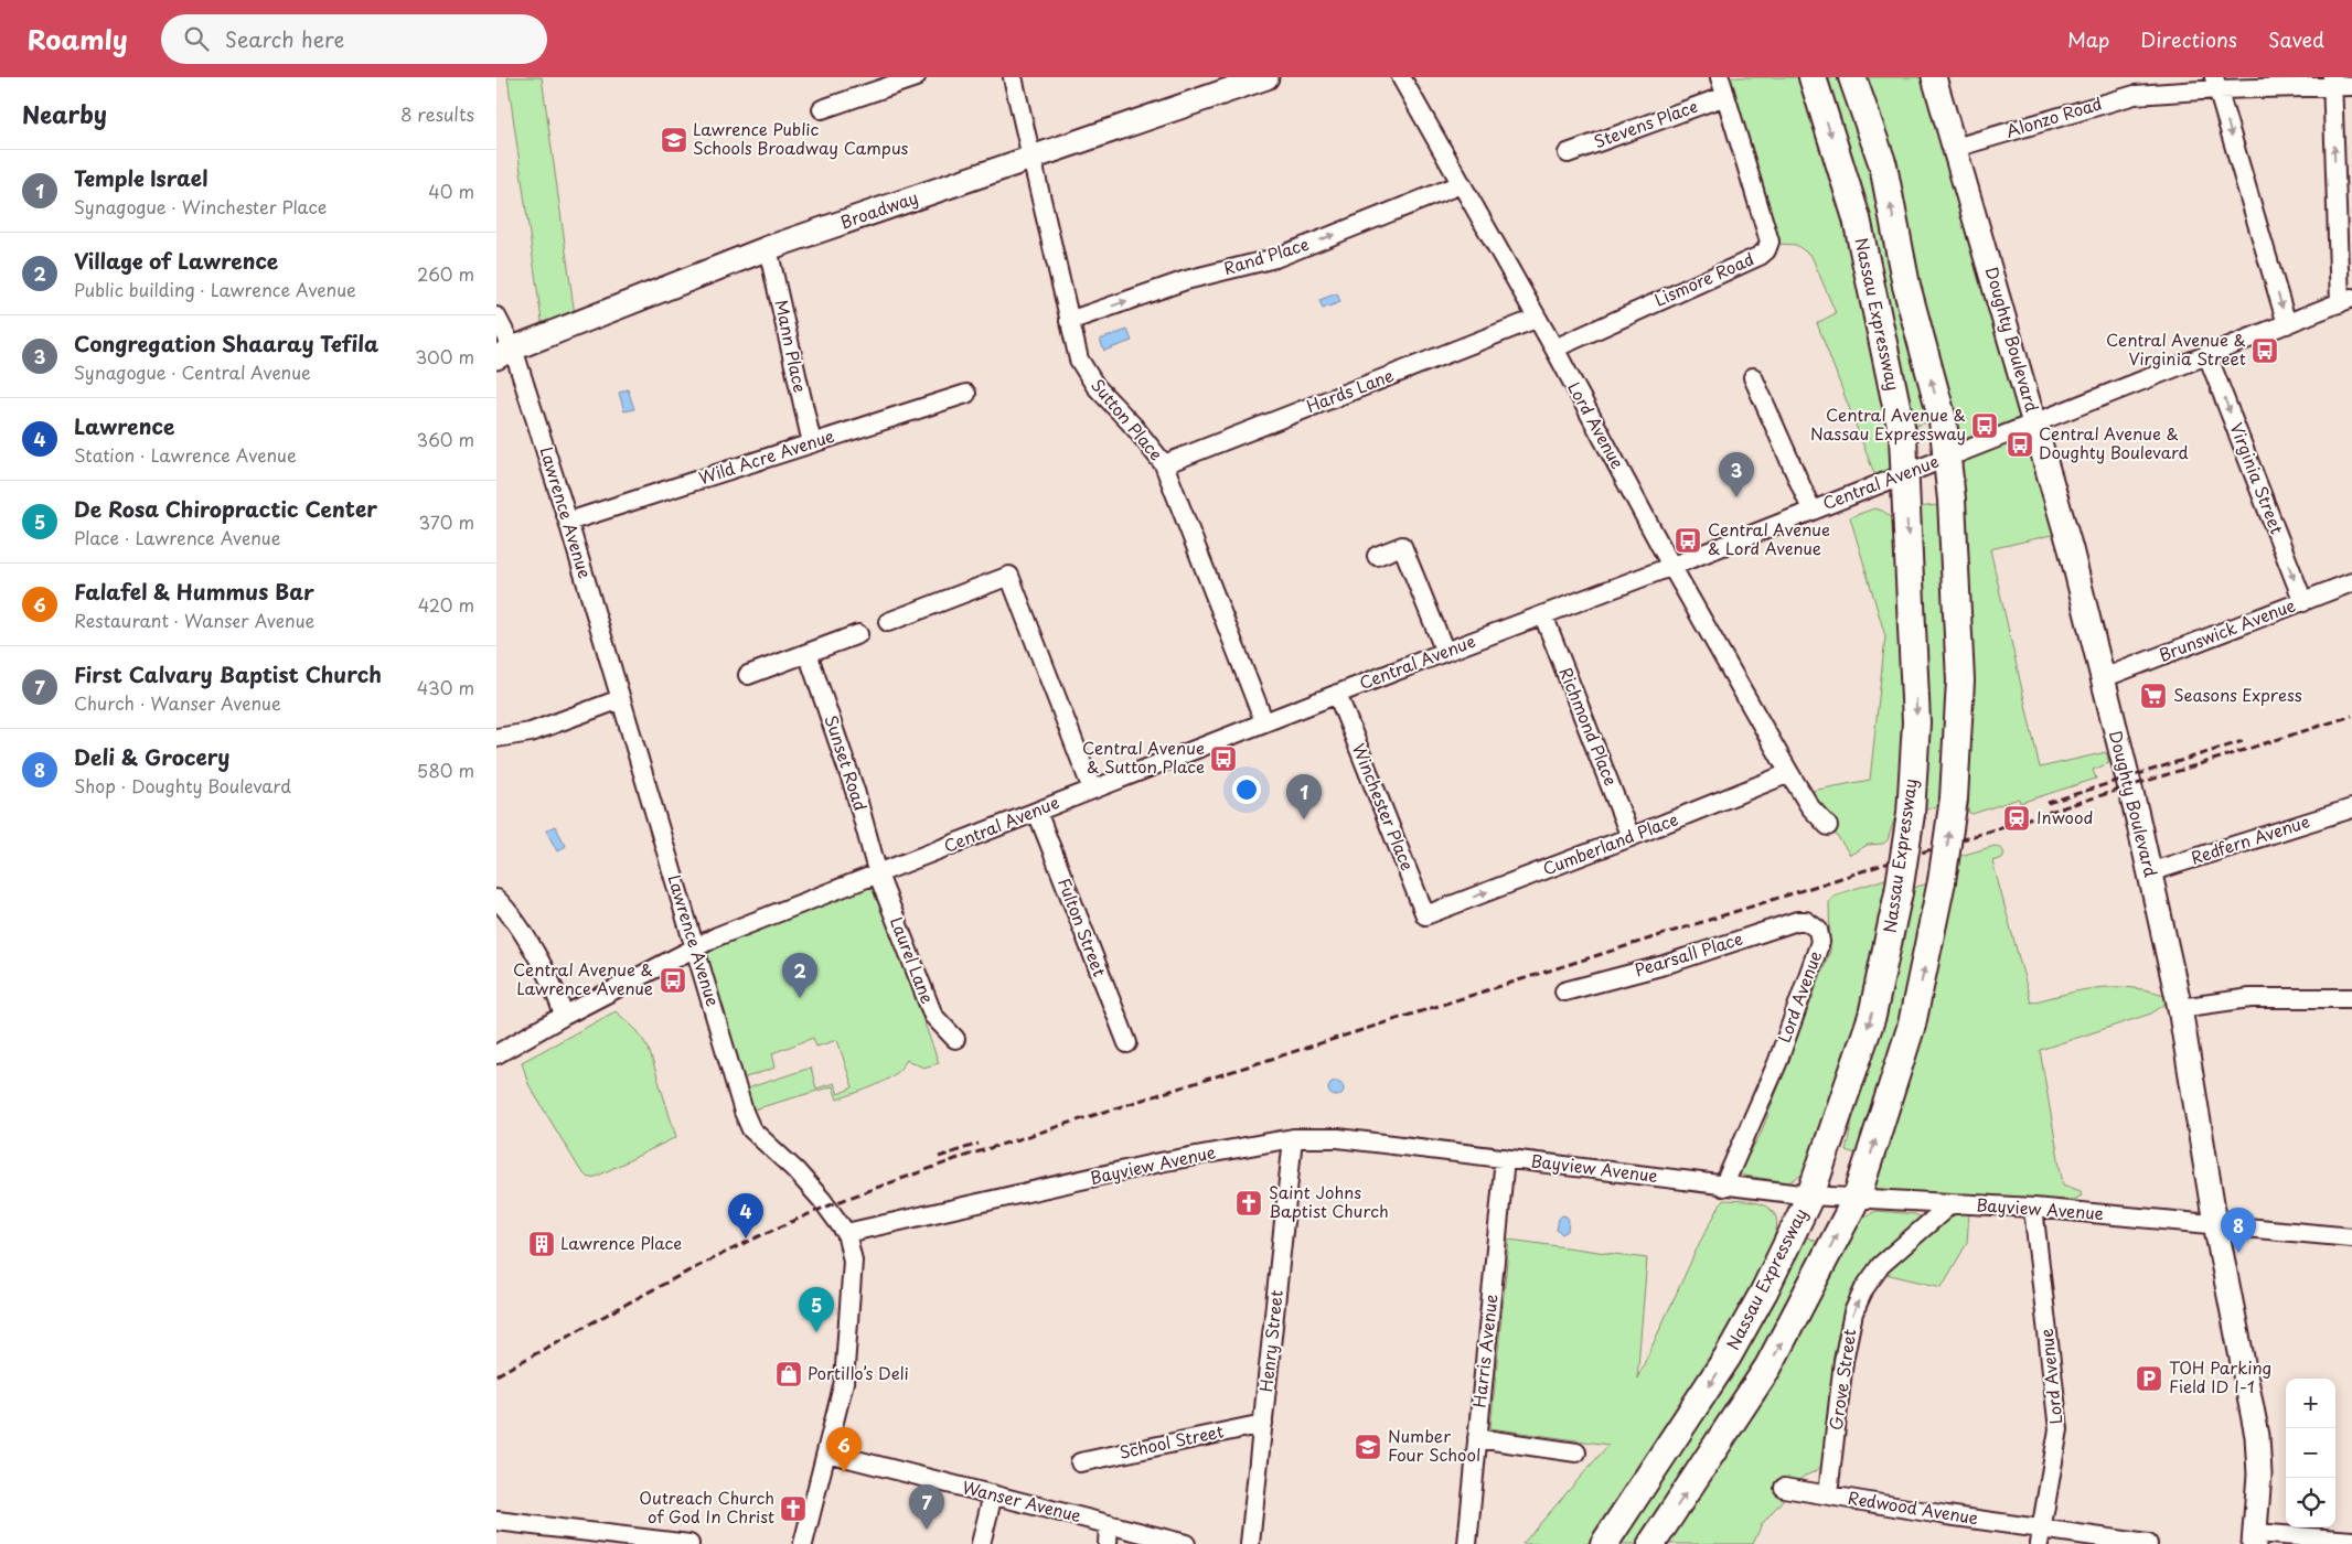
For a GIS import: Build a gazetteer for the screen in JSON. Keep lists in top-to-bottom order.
{
  "streets": {
    "highway": ["Nassau Expressway"],
    "main road": ["Broadway", "Doughty Boulevard"],
    "street": [
      "Alonzo Road",
      "Stevens Place",
      "Rand Place",
      "Lismore Road",
      "Mann Place",
      "Hards Lane",
      "Sutton Place",
      "Lord Avenue",
      "Wild Acre Avenue",
      "Virginia Street",
      "Central Avenue",
      "Lawrence Avenue",
      "Brunswick Avenue",
      "Richmond Place",
      "Sunset Road",
      "Winchester Place",
      "Redfern Avenue",
      "Cumberland Place",
      "Fulton Street",
      "Pearsall Place",
      "Laurel Lane",
      "Bayview Avenue",
      "Henry Street",
      "Harris Avenue",
      "Grove Street",
      "School Street",
      "Wanser Avenue",
      "Redwood Avenue"
    ]
  },
  "crossings": [
    ["Alonzo Road", "Doughty Boulevard"],
    ["Stevens Place", "Lismore Road"],
    ["Broadway", "Mann Place"],
    ["Broadway", "Sutton Place"],
    ["Broadway", "Lawrence Avenue"],
    ["Rand Place", "Sutton Place"],
    ["Rand Place", "Lord Avenue"],
    ["Lismore Road", "Lord Avenue"],
    ["Nassau Expressway", "Central Avenue"],
    ["Nassau Expressway", "Bayview Avenue"],
    ["Doughty Boulevard", "Central Avenue"],
    ["Doughty Boulevard", "Brunswick Avenue"],
    ["Doughty Boulevard", "Redfern Avenue"],
    ["Doughty Boulevard", "Bayview Avenue"],
    ["Mann Place", "Wild Acre Avenue"],
    ["Hards Lane", "Sutton Place"],
    ["Hards Lane", "Lord Avenue"],
    ["Sutton Place", "Central Avenue"],
    ["Lord Avenue", "Central Avenue"],
    ["Lord Avenue", "Cumberland Place"],
    ["Lord Avenue", "Pearsall Place"],
    ["Lord Avenue", "Bayview Avenue"],
    ["Lord Avenue", "Redwood Avenue"],
    ["Wild Acre Avenue", "Lawrence Avenue"],
    ["Virginia Street", "Central Avenue"],
    ["Virginia Street", "Brunswick Avenue"],
    ["Central Avenue", "Lawrence Avenue"],
    ["Central Avenue", "Richmond Place"],
    ["Central Avenue", "Sunset Road"],
    ["Central Avenue", "Winchester Place"],
    ["Central Avenue", "Fulton Street"],
    ["Central Avenue", "Laurel Lane"],
    ["Lawrence Avenue", "Bayview Avenue"],
    ["Lawrence Avenue", "Wanser Avenue"],
    ["Richmond Place", "Cumberland Place"],
    ["Sunset Road", "Laurel Lane"],
    ["Winchester Place", "Cumberland Place"],
    ["Bayview Avenue", "Henry Street"],
    ["Bayview Avenue", "Harris Avenue"],
    ["Bayview Avenue", "Grove Street"],
    ["Henry Street", "School Street"],
    ["Grove Street", "Redwood Avenue"]
  ],
  "one_way": [
    "Rand Place",
    "Virginia Street",
    "Cumberland Place",
    "Grove Street"
  ],
  "places": {
    "school or university": ["Lawrence Public Schools Broadway Campus", "Number Four School"],
    "bus stop": [
      "Central Avenue & Virginia Street",
      "Central Avenue & Nassau Expressway",
      "Central Avenue & Doughty Boulevard",
      "Central Avenue & Lord Avenue",
      "Central Avenue & Sutton Place",
      "Central Avenue & Lawrence Avenue"
    ],
    "supermarket": ["Seasons Express"],
    "station": ["Inwood"],
    "church": ["Saint Johns Baptist Church", "Outreach Church of God In Christ"],
    "building": ["Lawrence Place"],
    "shop": ["Portillo’s Deli"],
    "parking": ["TOH Parking Field ID I-1"]
  },
  "page": {
    "header": "Roamly",
    "search": "Search here",
    "nav": ["Map", "Directions", "Saved"],
    "heading": ["Nearby", "8 results"],
    "list": [
      {
        "mark": "1",
        "name": "Temple Israel",
        "note": "Synagogue · Winchester Place",
        "value": "40 m"
      },
      {
        "mark": "2",
        "name": "Village of Lawrence",
        "note": "Public building · Lawrence Avenue",
        "value": "260 m"
      },
      {
        "mark": "3",
        "name": "Congregation Shaaray Tefila",
        "note": "Synagogue · Central Avenue",
        "value": "300 m"
      },
      {
        "mark": "4",
        "name": "Lawrence",
        "note": "Station · Lawrence Avenue",
        "value": "360 m"
      },
      {
        "mark": "5",
        "name": "De Rosa Chiropractic Center",
        "note": "Place · Lawrence Avenue",
        "value": "370 m"
      },
      {
        "mark": "6",
        "name": "Falafel & Hummus Bar",
        "note": "Restaurant · Wanser Avenue",
        "value": "420 m"
      },
      {
        "mark": "7",
        "name": "First Calvary Baptist Church",
        "note": "Church · Wanser Avenue",
        "value": "430 m"
      },
      {
        "mark": "8",
        "name": "Deli & Grocery",
        "note": "Shop · Doughty Boulevard",
        "value": "580 m"
      }
    ],
    "pins": [
      "3",
      "1",
      "2",
      "4",
      "8",
      "5",
      "6",
      "7"
    ],
    "map_buttons": ["+", "−"]
  }
}
